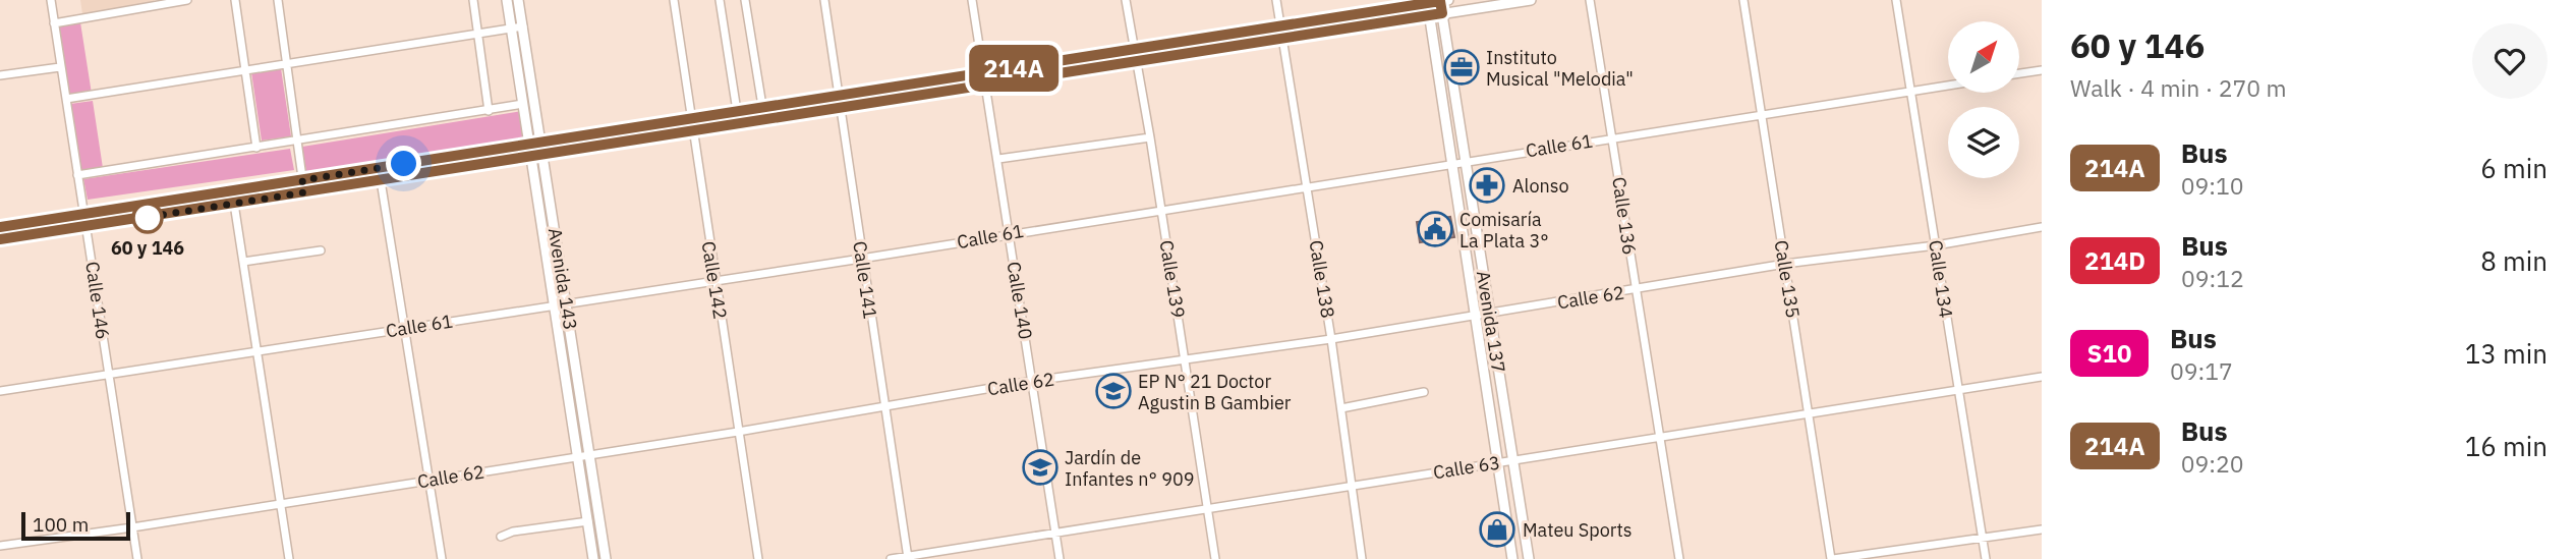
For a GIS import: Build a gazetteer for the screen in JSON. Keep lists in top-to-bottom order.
{
  "streets": {
    "main road": ["Avenida 143", "Avenida 137"],
    "street": [
      "Calle 61",
      "Calle 136",
      "Calle 139",
      "Calle 138",
      "Calle 135",
      "Calle 134",
      "Calle 142",
      "Calle 141",
      "Calle 62",
      "Calle 146",
      "Calle 140",
      "Calle 63"
    ]
  },
  "crossings": [
    ["Calle 61", "Calle 136"],
    ["Calle 61", "Avenida 143"],
    ["Calle 61", "Calle 139"],
    ["Calle 61", "Calle 138"],
    ["Calle 61", "Calle 135"],
    ["Calle 61", "Calle 134"],
    ["Calle 61", "Calle 142"],
    ["Calle 61", "Calle 141"],
    ["Calle 61", "Calle 146"],
    ["Calle 61", "Calle 140"],
    ["Calle 61", "Avenida 137"],
    ["Calle 136", "Calle 62"],
    ["Calle 136", "Calle 63"],
    ["Avenida 143", "Calle 62"],
    ["Calle 139", "Calle 62"],
    ["Calle 139", "Calle 63"],
    ["Calle 138", "Calle 62"],
    ["Calle 138", "Calle 63"],
    ["Calle 135", "Calle 62"],
    ["Calle 135", "Calle 63"],
    ["Calle 134", "Calle 62"],
    ["Calle 134", "Calle 63"],
    ["Calle 142", "Calle 62"],
    ["Calle 141", "Calle 62"],
    ["Calle 141", "Calle 63"],
    ["Calle 62", "Calle 146"],
    ["Calle 62", "Calle 140"],
    ["Calle 62", "Avenida 137"],
    ["Calle 140", "Calle 63"],
    ["Avenida 137", "Calle 63"]
  ],
  "places": {
    "office": ["Instituto Musical \"Melodia\""],
    "pharmacy": ["Alonso"],
    "other": ["60 y 146"],
    "public building": ["Comisaría La Plata 3°"],
    "school or university": ["EP N° 21 Doctor Agustin B Gambier", "Jardín de Infantes n° 909"],
    "shop": ["Mateu Sports"]
  },
  "lines": ["bus line 214A"],
  "scale_bar": "100 m",
  "north": "top right",
  "page": {
    "on_map": "214A",
    "heading": ["60 y 146", "Walk · 4 min · 270 m"],
    "list": [
      {
        "mark": "214A",
        "name": "Bus",
        "note": "09:10",
        "value": "6 min"
      },
      {
        "mark": "214D",
        "name": "Bus",
        "note": "09:12",
        "value": "8 min"
      },
      {
        "mark": "S10",
        "name": "Bus",
        "note": "09:17",
        "value": "13 min"
      },
      {
        "mark": "214A",
        "name": "Bus",
        "note": "09:20",
        "value": "16 min"
      }
    ],
    "scale": "100 m"
  }
}
